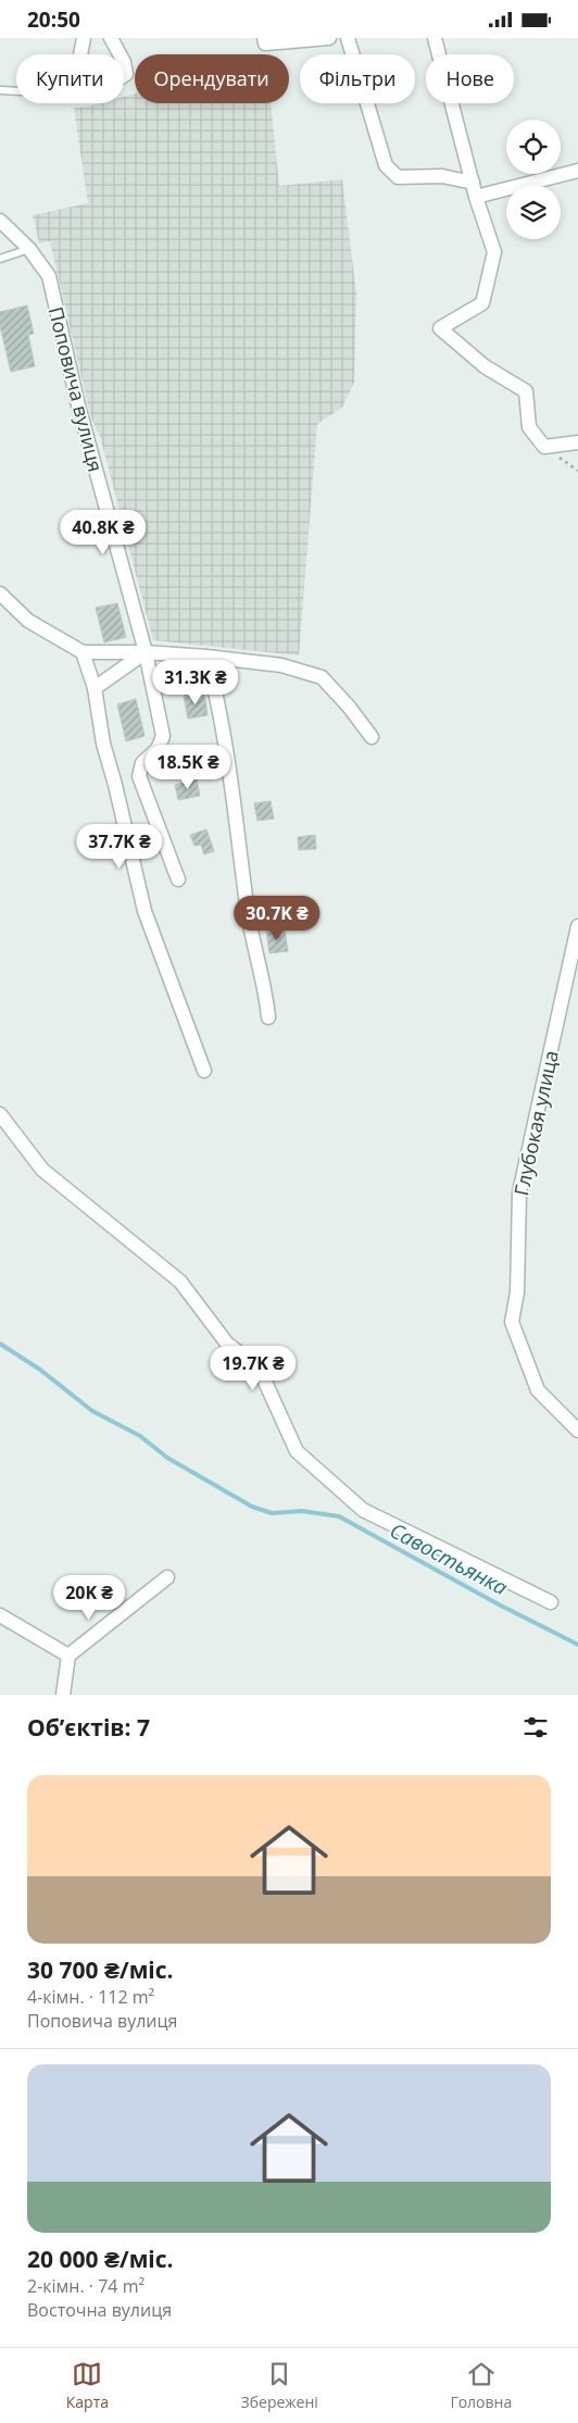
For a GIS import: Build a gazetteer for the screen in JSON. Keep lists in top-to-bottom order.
{
  "streets": {
    "street": ["Поповича вулиця", "Глубокая улица"]
  },
  "water": ["Савостьянка"],
  "page": {
    "status": "20:50",
    "chip": [
      "Купити",
      "Орендувати",
      "Фільтри",
      "Нове"
    ],
    "price": [
      "40.8K ₴",
      "31.3K ₴",
      "18.5K ₴",
      "37.7K ₴",
      "30.7K ₴",
      "19.7K ₴",
      "20K ₴"
    ],
    "heading": "Об’єктів: 7",
    "list": [
      {
        "name": "30 700 ₴/міс.",
        "note": "4-кімн. · 112 m² · Поповича вулиця"
      },
      {
        "name": "20 000 ₴/міс.",
        "note": "2-кімн. · 74 m² · Восточна вулиця"
      }
    ],
    "tabs": ["Карта", "Збережені", "Головна"]
  }
}
